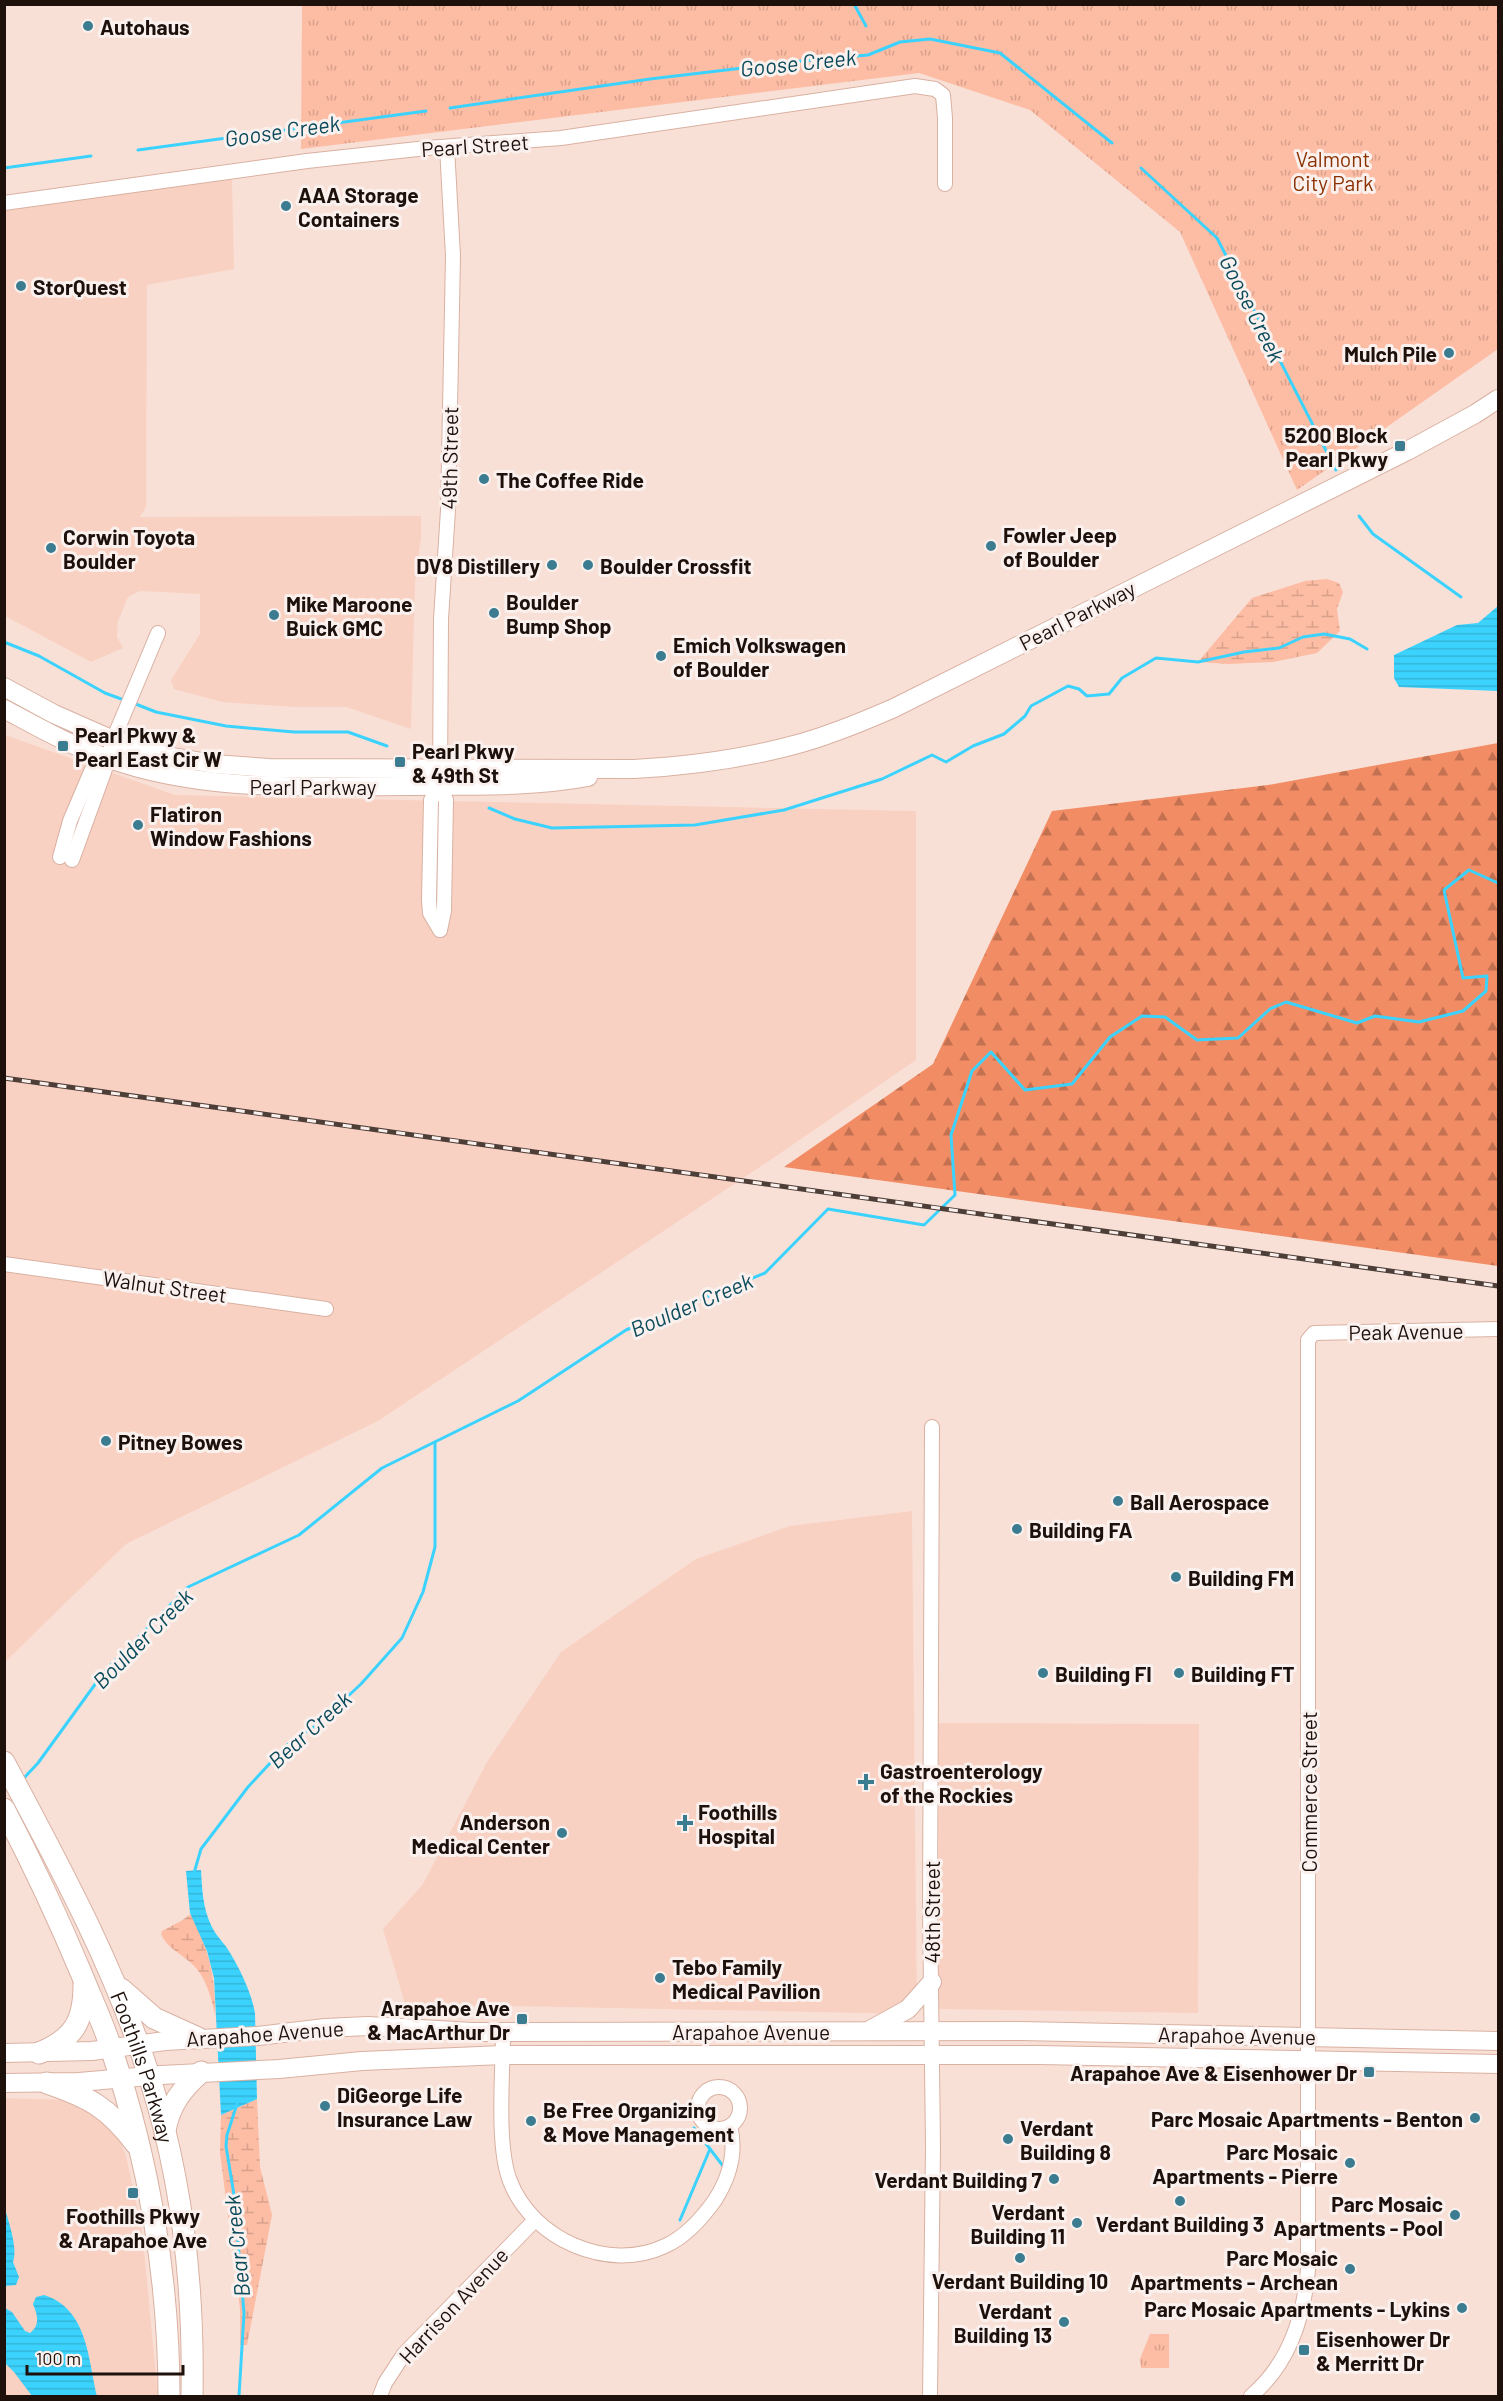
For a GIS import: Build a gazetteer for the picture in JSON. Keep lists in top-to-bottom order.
{
  "streets": {
    "highway": ["Foothills Parkway"],
    "main road": ["Pearl Parkway", "Arapahoe Avenue"],
    "street": [
      "Pearl Street",
      "49th Street",
      "Walnut Street",
      "Peak Avenue",
      "Commerce Street",
      "48th Street",
      "Harrison Avenue"
    ]
  },
  "crossings": [
    ["Pearl Street", "49th Street"],
    ["49th Street", "Pearl Parkway"],
    ["Peak Avenue", "Commerce Street"],
    ["Commerce Street", "Arapahoe Avenue"],
    ["48th Street", "Arapahoe Avenue"],
    ["Arapahoe Avenue", "Foothills Parkway"]
  ],
  "water": ["Goose Creek", "Boulder Creek", "Bear Creek"],
  "parks": ["Valmont City Park"],
  "places": {
    "other": [
      "Autohaus",
      "AAA Storage Containers",
      "StorQuest",
      "Mulch Pile",
      "The Coffee Ride",
      "Fowler Jeep of Boulder",
      "Corwin Toyota Boulder",
      "DV8 Distillery",
      "Boulder Crossfit",
      "Boulder Bump Shop",
      "Mike Maroone Buick GMC",
      "Emich Volkswagen of Boulder",
      "Flatiron Window Fashions",
      "Pitney Bowes",
      "Ball Aerospace",
      "Building FA",
      "Building FM",
      "Building FI",
      "Building FT",
      "Anderson Medical Center",
      "Tebo Family Medical Pavilion",
      "DiGeorge Life Insurance Law",
      "Parc Mosaic Apartments - Benton",
      "Be Free Organizing & Move Management",
      "Verdant Building 8",
      "Parc Mosaic Apartments - Pierre",
      "Verdant Building 7",
      "Verdant Building 3",
      "Parc Mosaic Apartments - Pool",
      "Verdant Building 11",
      "Verdant Building 10",
      "Parc Mosaic Apartments - Archean",
      "Parc Mosaic Apartments - Lykins",
      "Verdant Building 13"
    ],
    "transit": [
      "5200 Block Pearl Pkwy",
      "Pearl Pkwy & Pearl East Cir W",
      "Pearl Pkwy & 49th St",
      "Arapahoe Ave & MacArthur Dr",
      "Arapahoe Ave & Eisenhower Dr",
      "Foothills Pkwy & Arapahoe Ave",
      "Eisenhower Dr & Merritt Dr"
    ],
    "health": ["Gastroenterology of the Rockies", "Foothills Hospital"]
  },
  "scale_bar": "100 m"
}
